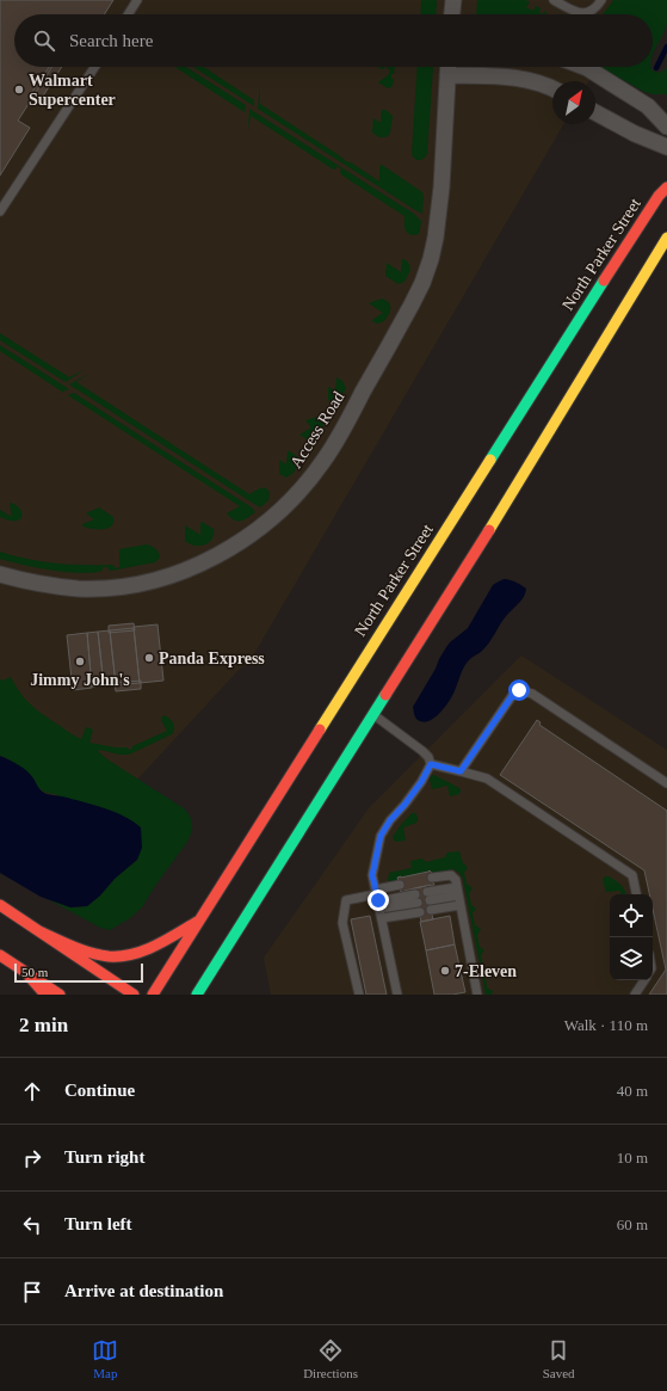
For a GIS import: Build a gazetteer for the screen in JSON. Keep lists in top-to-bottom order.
{
  "streets": {
    "main road": ["North Parker Street"],
    "street": ["Access Road"]
  },
  "places": [
    "Walmart Supercenter",
    "Panda Express",
    "Jimmy John's",
    "7-Eleven"
  ],
  "scale_bar": "50 m",
  "north": "top right",
  "page": {
    "search": "Search here",
    "scale": "50 m",
    "heading": ["2 min", "Walk · 110 m"],
    "list": [
      ["Continue", "40 m"],
      ["Turn right", "10 m"],
      ["Turn left", "60 m"],
      "Arrive at destination"
    ],
    "nav": ["Map", "Directions", "Saved"]
  }
}
